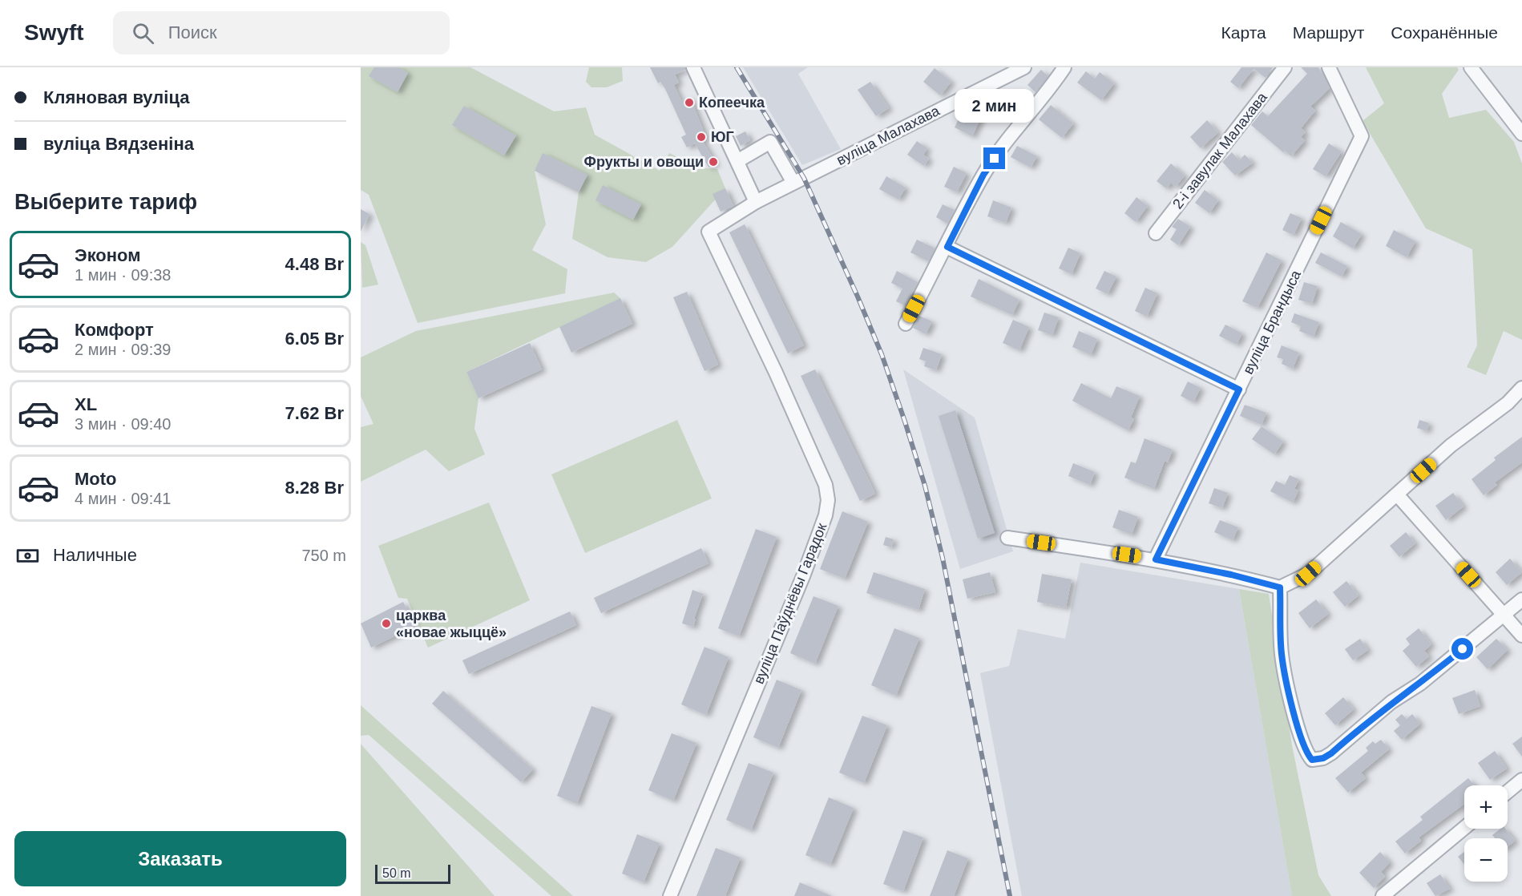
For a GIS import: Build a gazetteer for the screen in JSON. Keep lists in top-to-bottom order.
{
  "streets": {
    "street": [
      "вуліца Малахава",
      "2-і завулак Малахава",
      "вуліца Брандыса",
      "вуліца Паўднёвы Гарадок"
    ]
  },
  "crossings": [
    ["вуліца Малахава", "вуліца Паўднёвы Гарадок"]
  ],
  "places": [
    "Копеечка",
    "ЮГ",
    "Фрукты и овощи",
    "царква «новае жыццё»"
  ],
  "scale_bar": "50 m",
  "page": {
    "header": "Swyft",
    "search": "Поиск",
    "nav": ["Карта", "Маршрут", "Сохранённые"],
    "banner": ["Кляновая вуліца", "вуліца Вядзеніна"],
    "bubble": "2 мин",
    "heading": "Выберите тариф",
    "list": [
      {
        "name": "Эконом",
        "note": "1 мин · 09:38",
        "value": "4.48 Br"
      },
      {
        "name": "Комфорт",
        "note": "2 мин · 09:39",
        "value": "6.05 Br"
      },
      {
        "name": "XL",
        "note": "3 мин · 09:40",
        "value": "7.62 Br"
      },
      {
        "name": "Moto",
        "note": "4 мин · 09:41",
        "value": "8.28 Br"
      }
    ],
    "pay": ["Наличные", "750 m"],
    "map_buttons": ["+", "−"],
    "buttons": "Заказать",
    "scale": "50 m"
  }
}
